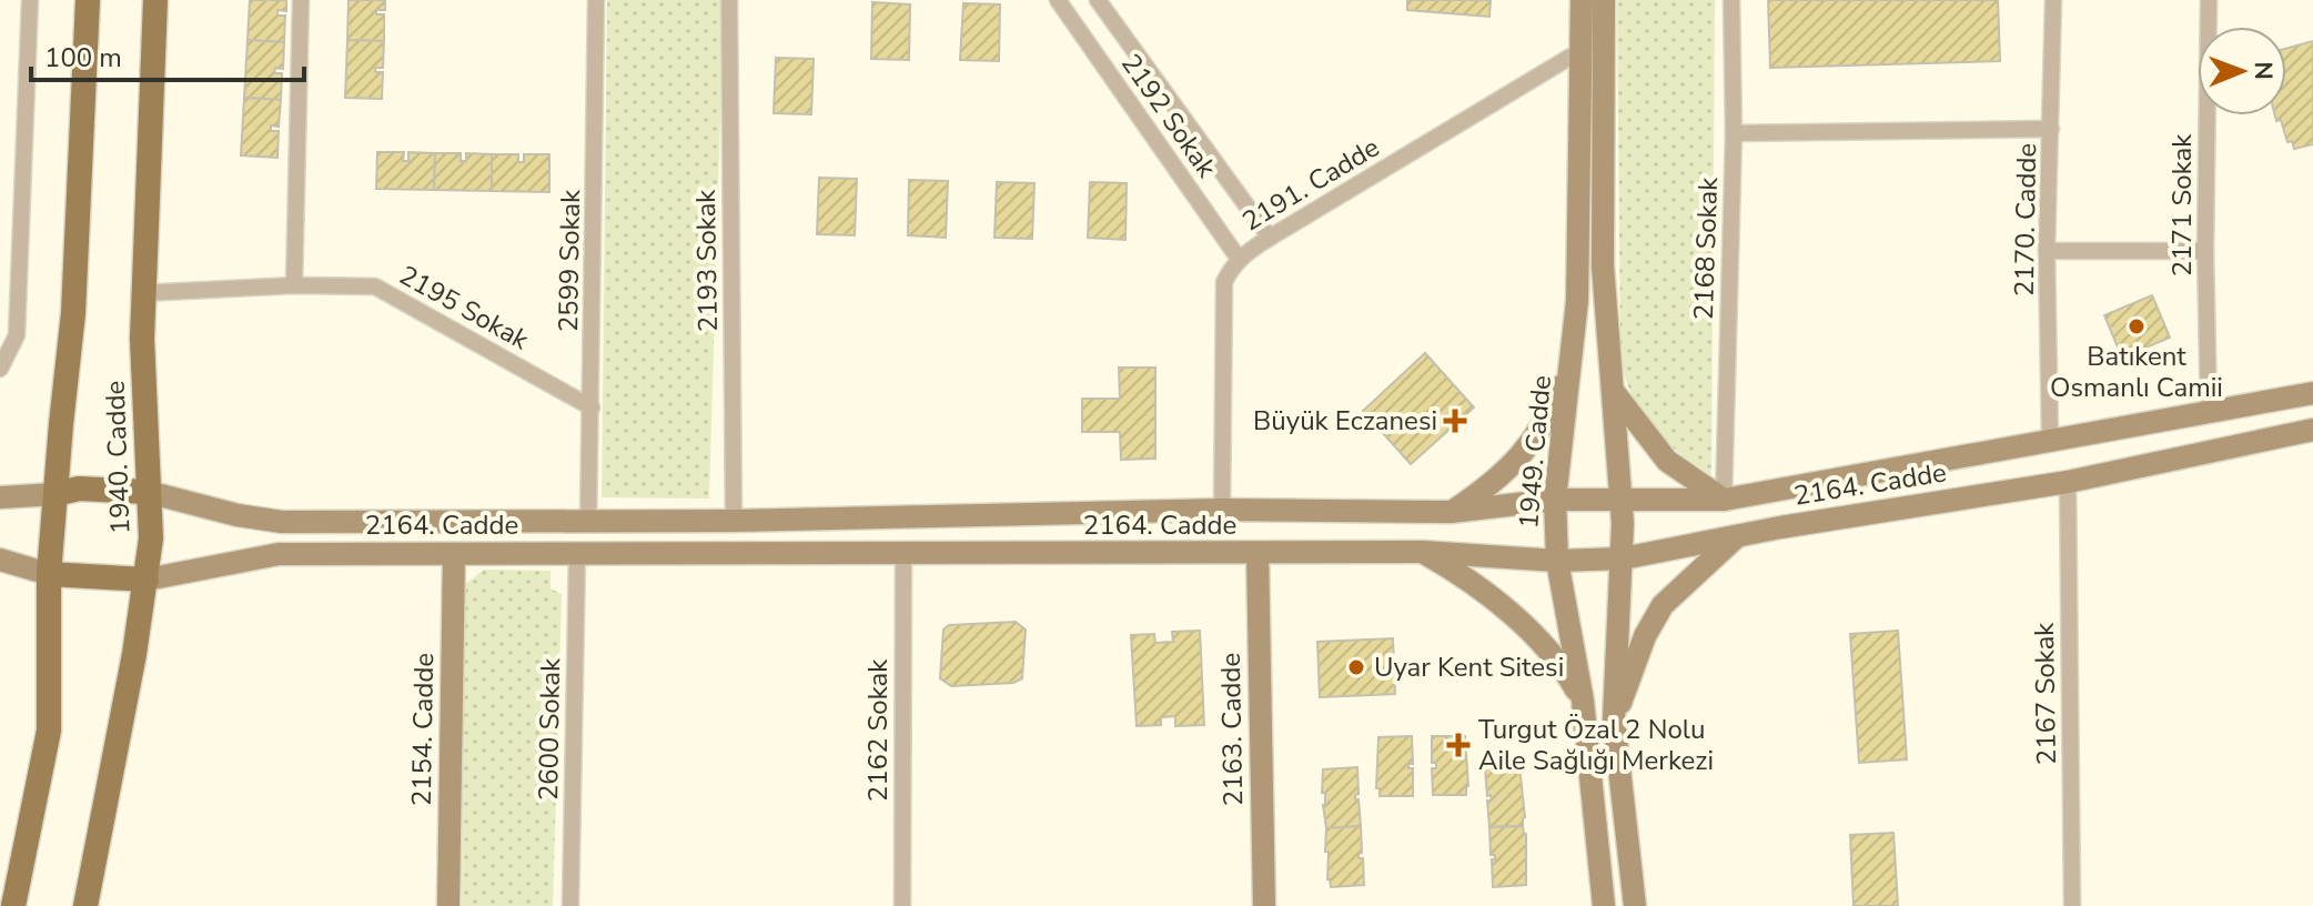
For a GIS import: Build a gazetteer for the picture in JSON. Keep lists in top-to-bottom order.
{
  "streets": {
    "main road": [
      "1949. Cadde",
      "1940. Cadde",
      "2164. Cadde",
      "2154. Cadde",
      "2163. Cadde"
    ],
    "street": [
      "2192 Sokak",
      "2191. Cadde",
      "2171 Sokak",
      "2170. Cadde",
      "2168 Sokak",
      "2599 Sokak",
      "2193 Sokak",
      "2195 Sokak",
      "2167 Sokak",
      "2600 Sokak",
      "2162 Sokak"
    ]
  },
  "crossings": [
    ["2192 Sokak", "2191. Cadde"],
    ["2191. Cadde", "1949. Cadde"],
    ["2191. Cadde", "2164. Cadde"],
    ["2171 Sokak", "2164. Cadde"],
    ["2170. Cadde", "2164. Cadde"],
    ["2168 Sokak", "2164. Cadde"],
    ["2599 Sokak", "2195 Sokak"],
    ["2599 Sokak", "2164. Cadde"],
    ["2193 Sokak", "2164. Cadde"],
    ["2195 Sokak", "1940. Cadde"],
    ["1949. Cadde", "2164. Cadde"],
    ["1940. Cadde", "2164. Cadde"],
    ["2164. Cadde", "2167 Sokak"],
    ["2164. Cadde", "2154. Cadde"],
    ["2164. Cadde", "2600 Sokak"],
    ["2164. Cadde", "2163. Cadde"],
    ["2164. Cadde", "2162 Sokak"]
  ],
  "places": {
    "other": ["Batıkent Osmanlı Camii", "Uyar Kent Sitesi"],
    "health": ["Büyük Eczanesi", "Turgut Özal 2 Nolu Aile Sağlığı Merkezi"]
  },
  "scale_bar": "100 m",
  "north": "right"
}
